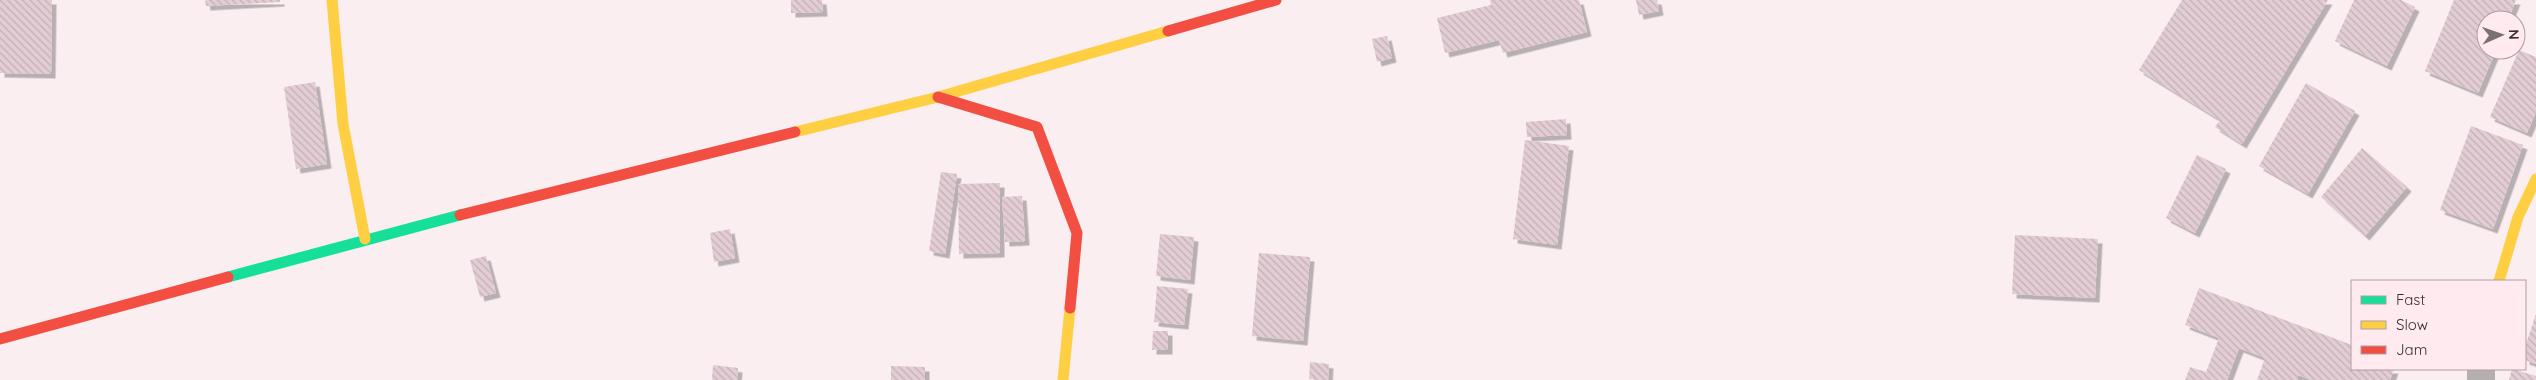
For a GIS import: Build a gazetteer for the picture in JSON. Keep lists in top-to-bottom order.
{
  "legend": ["Fast", "Slow", "Jam"],
  "north": "right"
}
